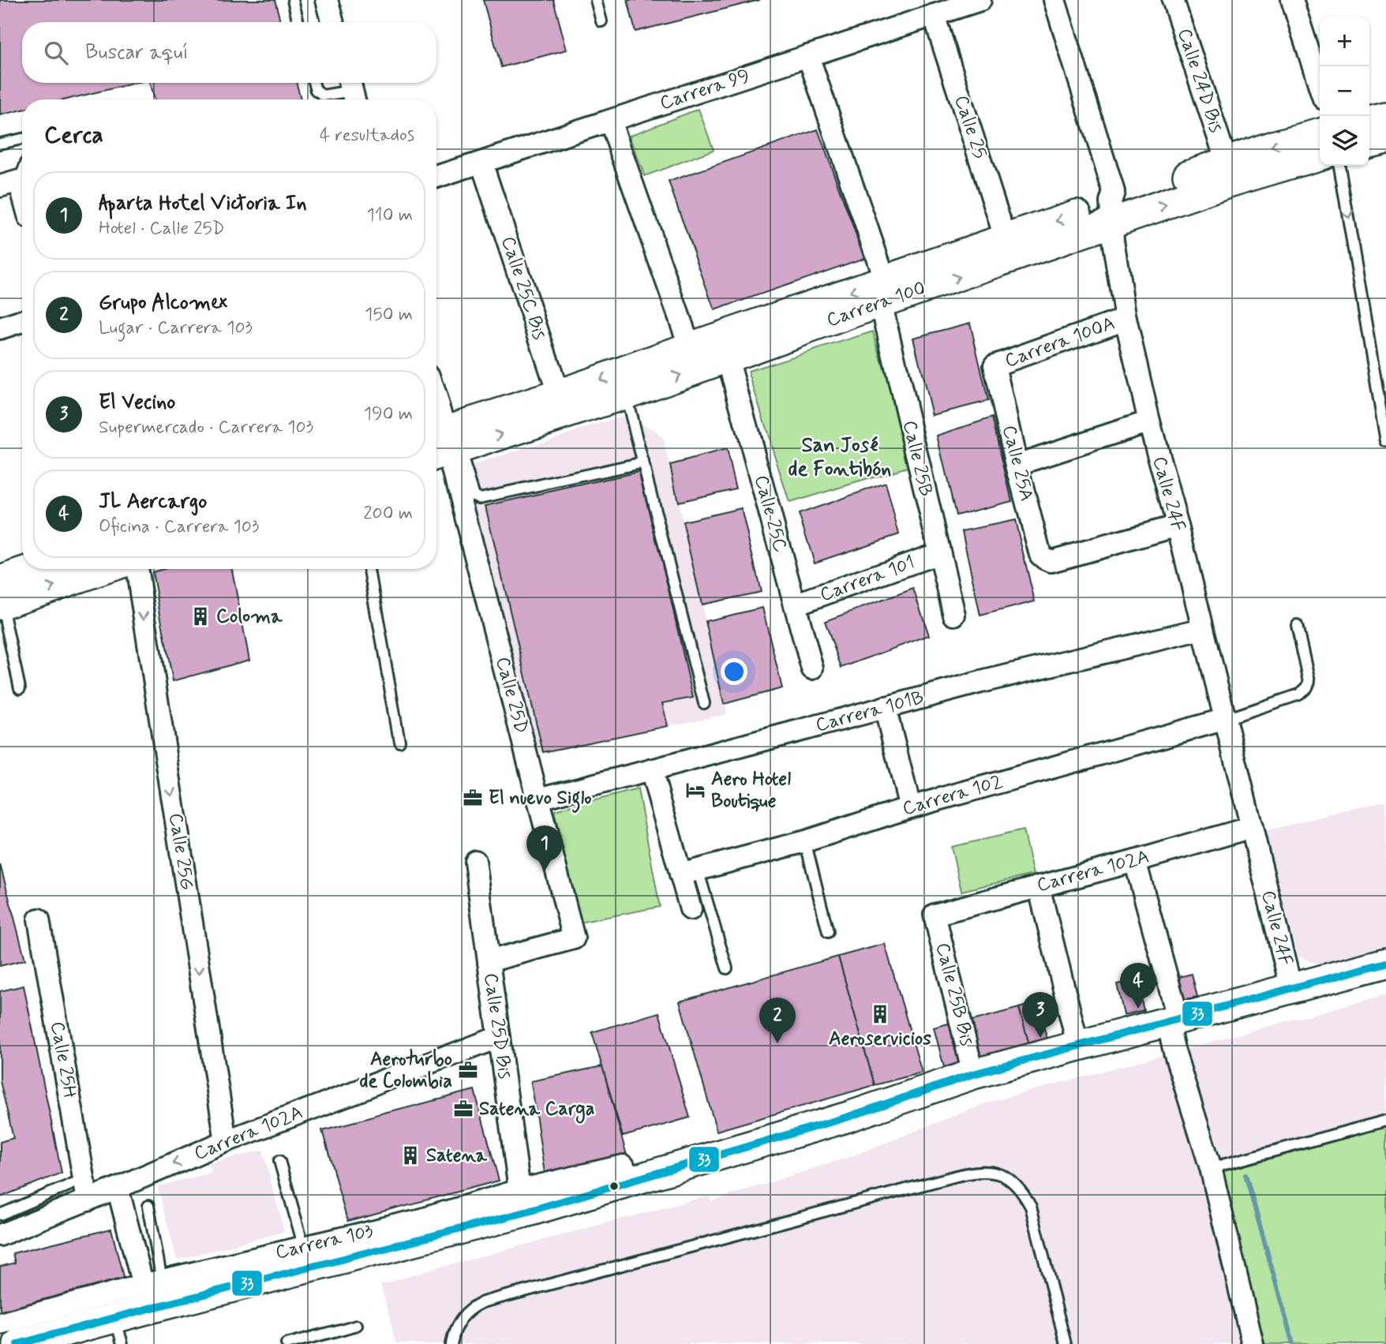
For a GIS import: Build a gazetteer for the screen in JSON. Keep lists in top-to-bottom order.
{
  "streets": {
    "main road": ["Carrera 100", "Carrera 103"],
    "street": [
      "Calle 24D Bis",
      "Carrera 99",
      "Calle 25",
      "Calle 25C Bis",
      "Carrera 100A",
      "Calle 25B",
      "Calle 25A",
      "Calle 24F",
      "Calle 25C",
      "Carrera 101",
      "Calle 25D",
      "Carrera 101B",
      "Carrera 102",
      "Calle 25G",
      "Carrera 102A",
      "Calle 25B Bis",
      "Calle 25D Bis",
      "Calle 25H"
    ]
  },
  "crossings": [
    ["Calle 24D Bis", "Carrera 100"],
    ["Carrera 99", "Calle 25"],
    ["Carrera 99", "Calle 25C Bis"],
    ["Carrera 99", "Calle 25B"],
    ["Calle 25", "Carrera 100"],
    ["Calle 25C Bis", "Carrera 100"],
    ["Carrera 100", "Calle 25B"],
    ["Carrera 100", "Calle 24F"],
    ["Carrera 100", "Calle 25C"],
    ["Carrera 100", "Calle 25D"],
    ["Carrera 100A", "Calle 25A"],
    ["Carrera 100A", "Calle 24F"],
    ["Calle 25B", "Carrera 101"],
    ["Calle 25A", "Calle 24F"],
    ["Calle 24F", "Carrera 101B"],
    ["Calle 24F", "Carrera 102"],
    ["Calle 24F", "Carrera 102A"],
    ["Calle 24F", "Carrera 103"],
    ["Calle 25C", "Carrera 101"],
    ["Calle 25D", "Carrera 101B"],
    ["Calle 25D", "Calle 25D Bis"],
    ["Calle 25G", "Carrera 102A"],
    ["Carrera 102A", "Calle 25B Bis"],
    ["Carrera 102A", "Calle 25D Bis"],
    ["Carrera 102A", "Calle 25H"],
    ["Calle 25B Bis", "Carrera 103"],
    ["Calle 25D Bis", "Carrera 103"]
  ],
  "one_way": ["Calle 25G"],
  "districts": ["San José de Fontibón"],
  "places": {
    "building": ["Coloma", "Aeroservicios", "Satena"],
    "hotel": ["Aero Hotel Boutique"],
    "office": ["El nuevo Siglo", "Aeroturbo de Colombia", "Satena Carga"]
  },
  "lines": ["transit line 33"],
  "page": {
    "map_buttons": ["+", "−"],
    "search": "Buscar aquí",
    "heading": ["Cerca", "4 resultados"],
    "list": [
      {
        "mark": "1",
        "name": "Aparta Hotel Victoria In",
        "note": "Hotel · Calle 25D",
        "value": "110 m"
      },
      {
        "mark": "2",
        "name": "Grupo Alcomex",
        "note": "Lugar · Carrera 103",
        "value": "150 m"
      },
      {
        "mark": "3",
        "name": "El Vecino",
        "note": "Supermercado · Carrera 103",
        "value": "190 m"
      },
      {
        "mark": "4",
        "name": "JL Aercargo",
        "note": "Oficina · Carrera 103",
        "value": "200 m"
      }
    ],
    "pins": [
      "1",
      "4",
      "3",
      "2"
    ]
  }
}
